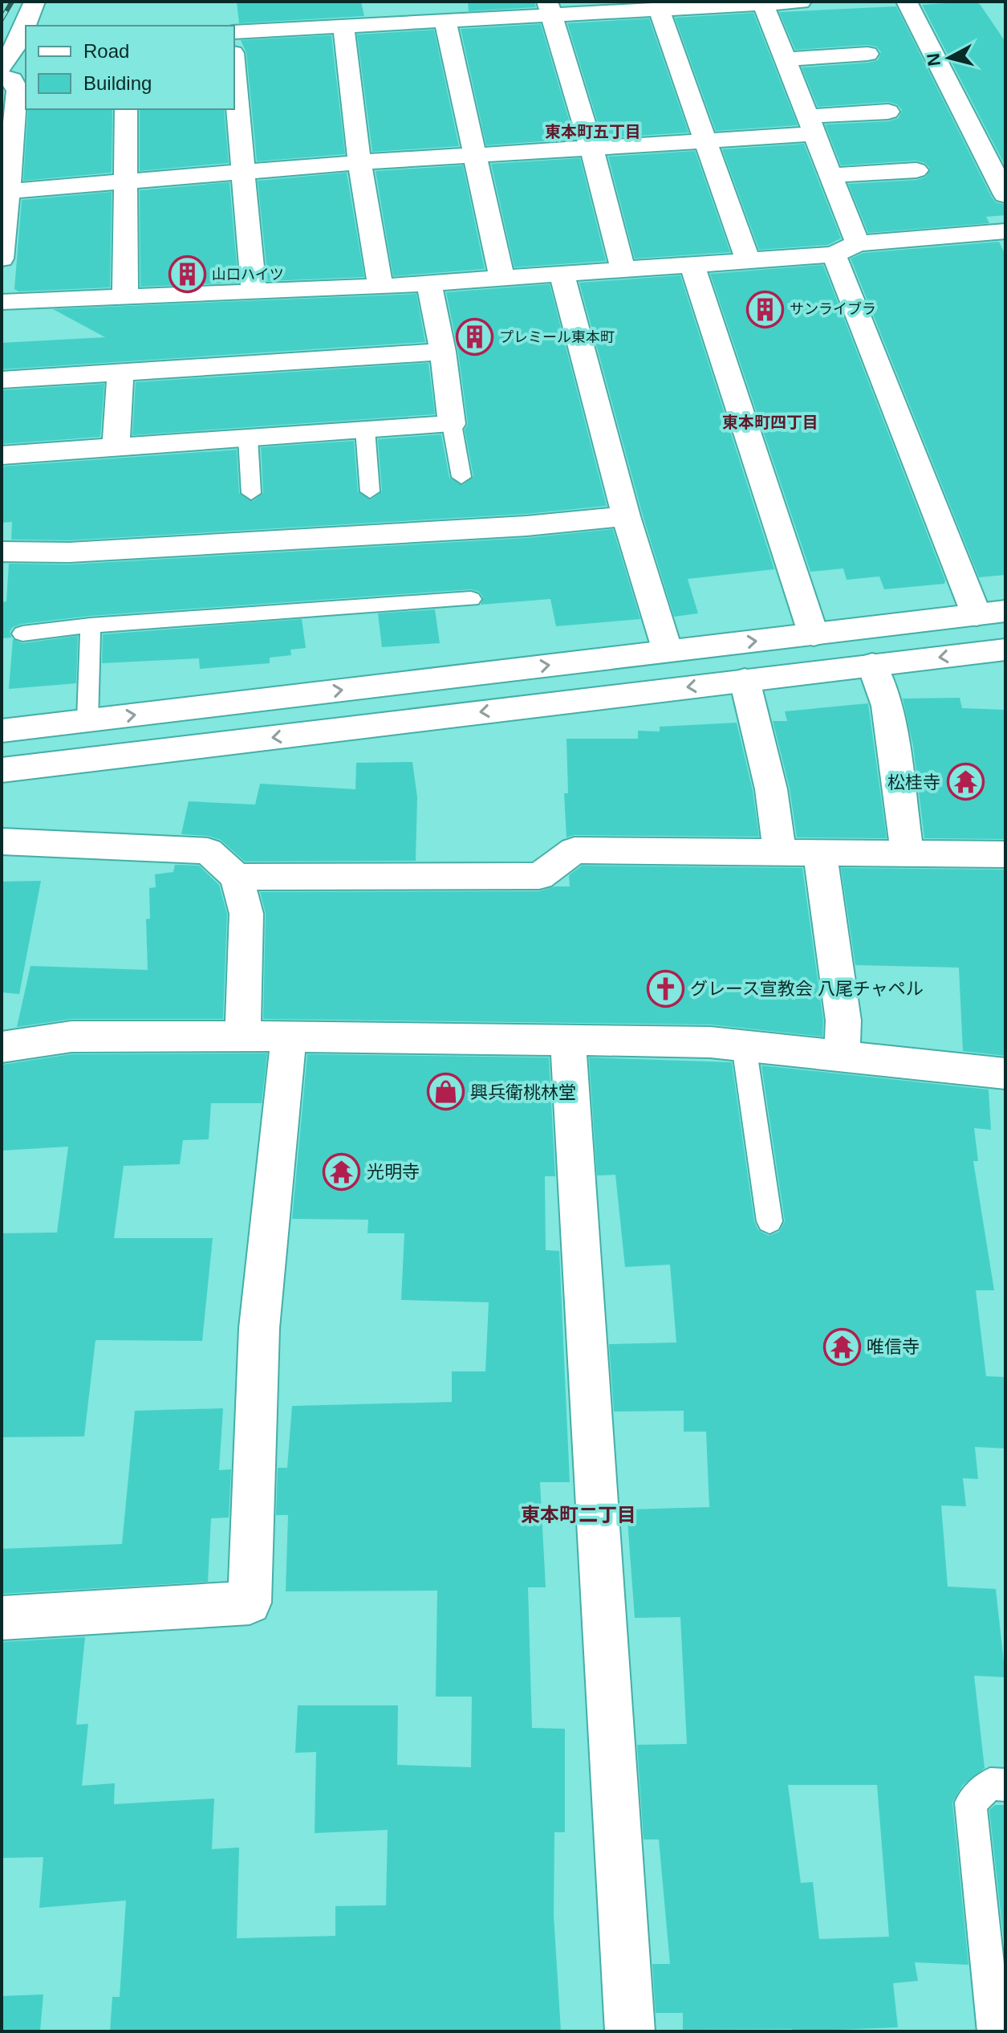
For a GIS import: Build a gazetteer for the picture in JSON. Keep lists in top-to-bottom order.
{
  "districts": ["東本町五丁目", "東本町四丁目", "東本町二丁目"],
  "places": {
    "building": ["山口ハイツ", "サンライブラ", "プレミール東本町"],
    "temple": ["松桂寺", "光明寺", "唯信寺"],
    "church": ["グレース宣教会 八尾チャペル"],
    "shop": ["興兵衛桃林堂"]
  },
  "legend": ["Road", "Building"],
  "north": "left"
}
